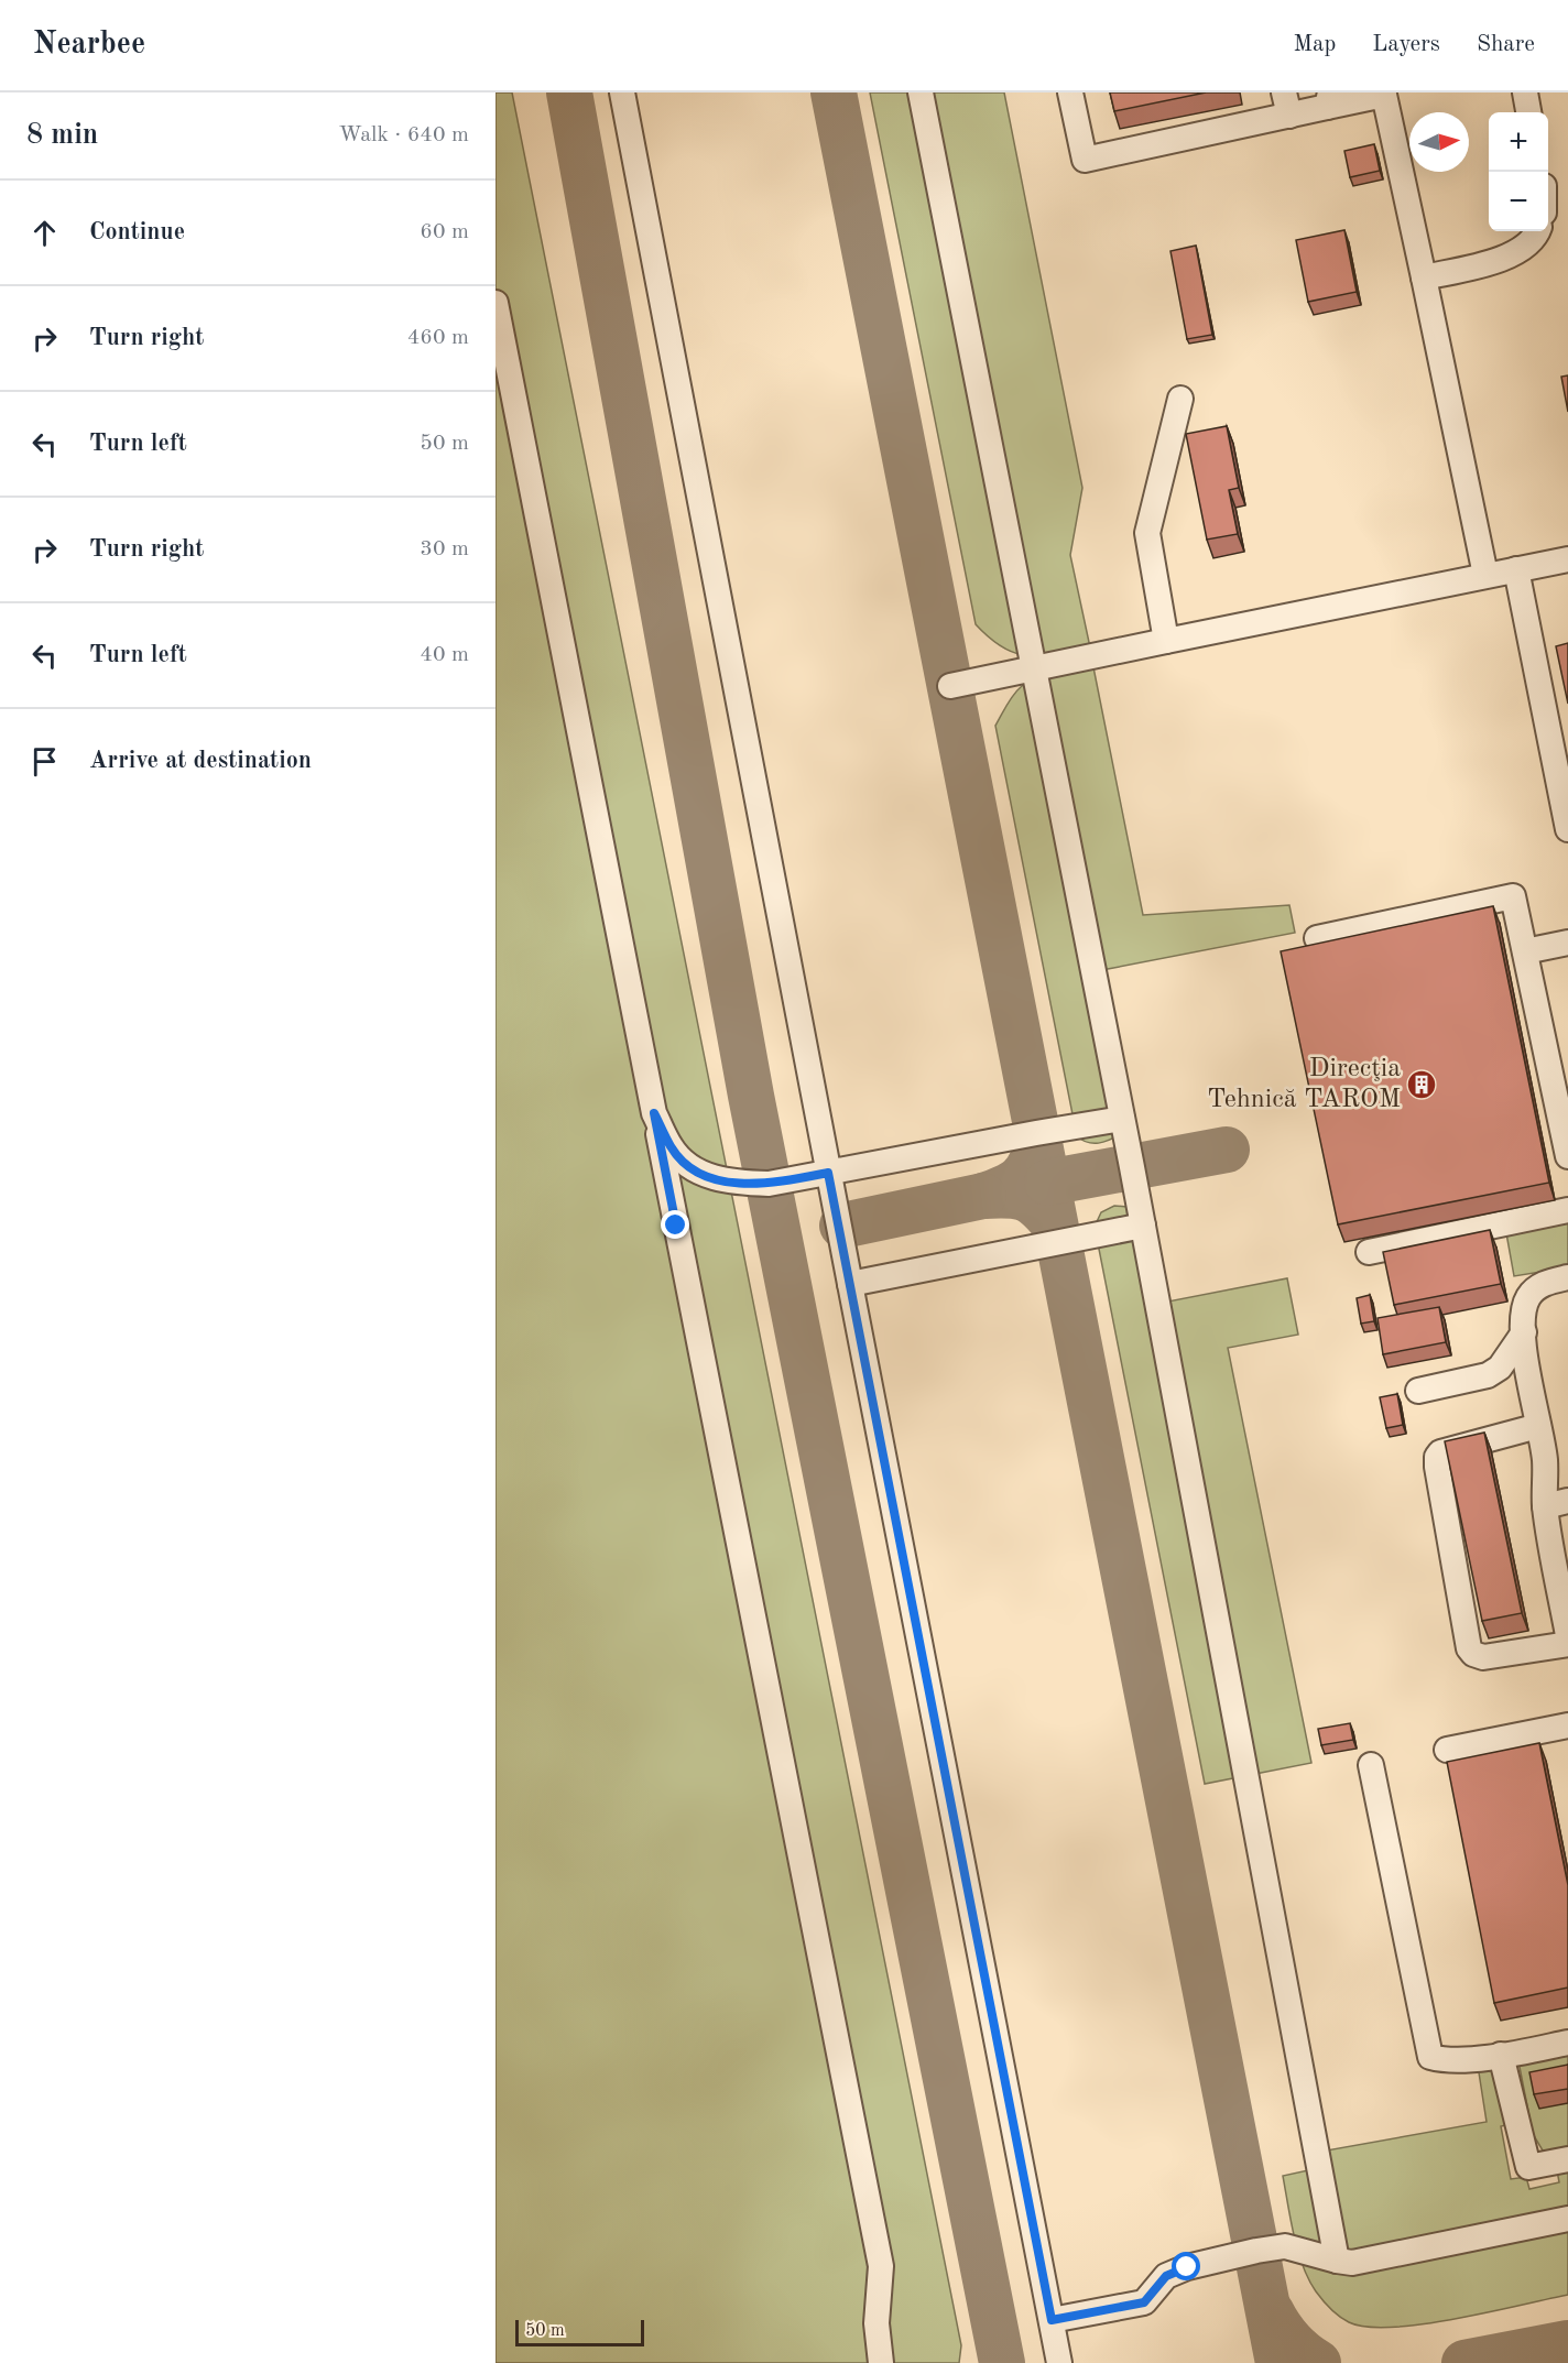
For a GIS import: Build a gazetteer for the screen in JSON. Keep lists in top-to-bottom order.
{
  "places": {
    "building": ["Direcţia Tehnică TAROM"]
  },
  "scale_bar": "50 m",
  "north": "right",
  "page": {
    "header": "Nearbee",
    "nav": ["Map", "Layers", "Share"],
    "heading": ["8 min", "Walk · 640 m"],
    "map_buttons": ["+", "−"],
    "list": [
      ["Continue", "60 m"],
      ["Turn right", "460 m"],
      ["Turn left", "50 m"],
      ["Turn right", "30 m"],
      ["Turn left", "40 m"],
      "Arrive at destination"
    ],
    "scale": "50 m"
  }
}
